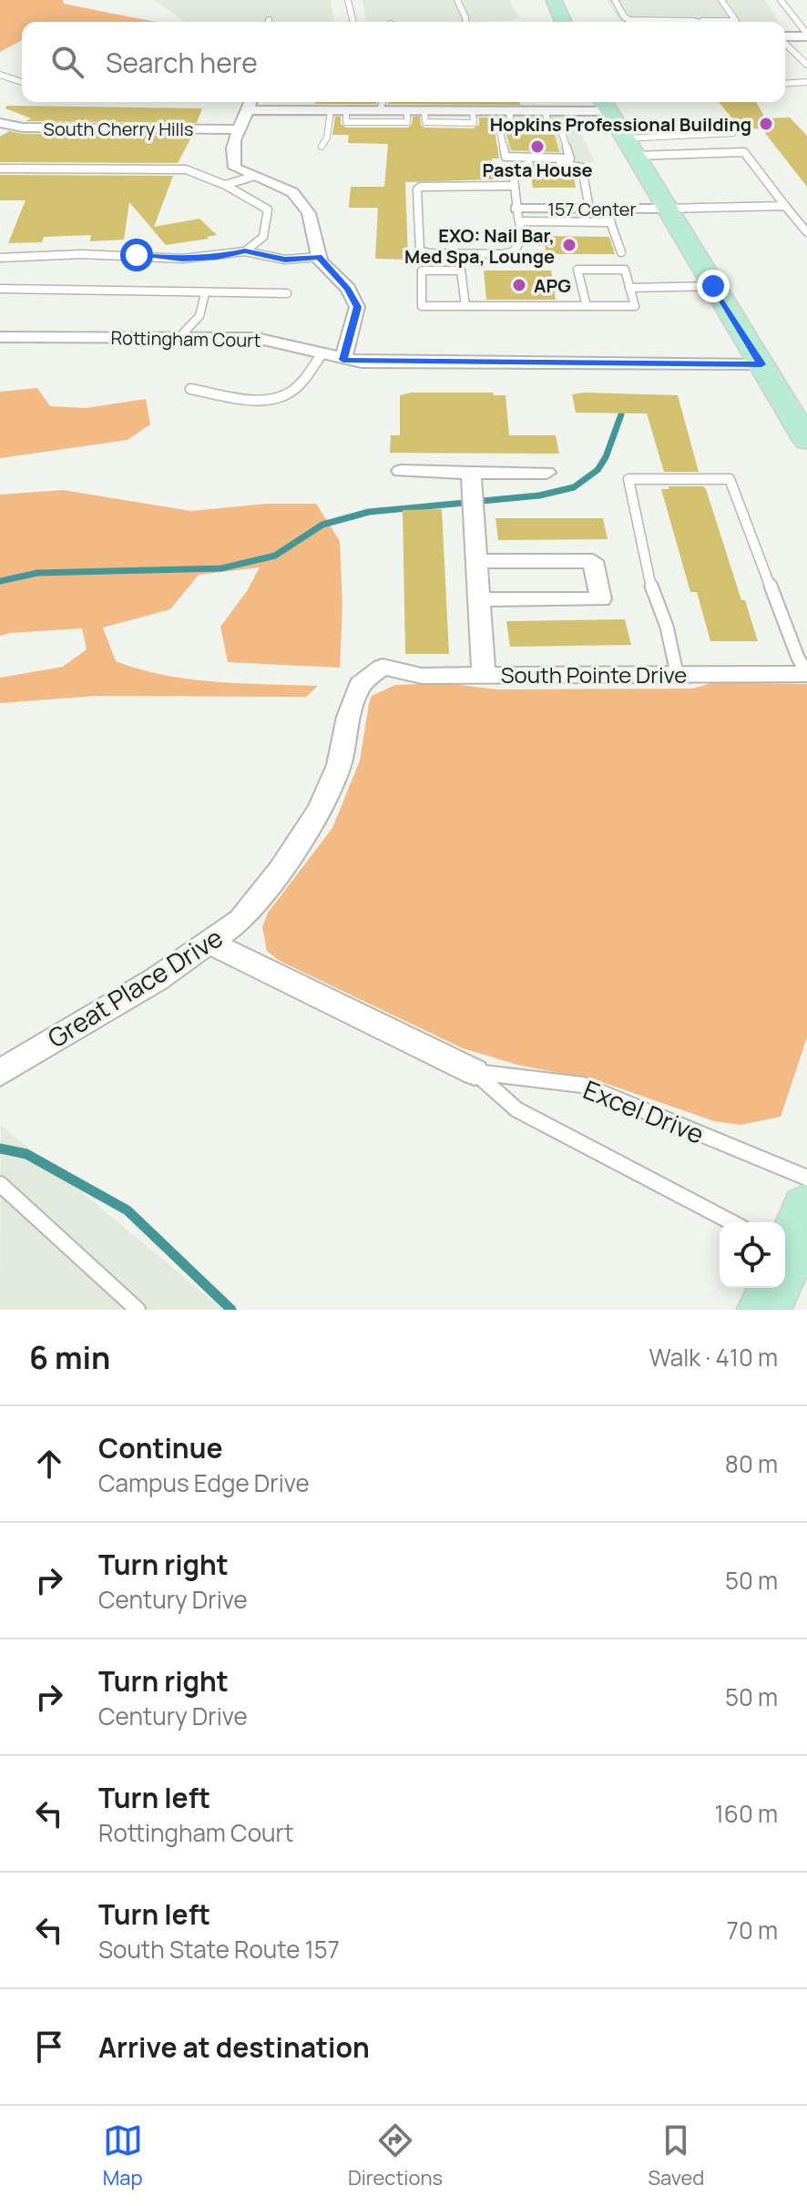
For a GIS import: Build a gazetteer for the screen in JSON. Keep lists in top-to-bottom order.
{
  "streets": {
    "street": [
      "South Cherry Hills",
      "157 Center",
      "Rottingham Court",
      "South Pointe Drive",
      "Great Place Drive",
      "Excel Drive"
    ]
  },
  "crossings": [
    ["South Pointe Drive", "Great Place Drive"],
    ["Great Place Drive", "Excel Drive"]
  ],
  "places": [
    "Hopkins Professional Building",
    "Pasta House",
    "EXO: Nail Bar, Med Spa, Lounge",
    "APG"
  ],
  "page": {
    "search": "Search here",
    "heading": ["6 min", "Walk · 410 m"],
    "list": [
      ["Continue", "Campus Edge Drive", "80 m"],
      ["Turn right", "Century Drive", "50 m"],
      ["Turn right", "Century Drive", "50 m"],
      ["Turn left", "Rottingham Court", "160 m"],
      ["Turn left", "South State Route 157", "70 m"],
      "Arrive at destination"
    ],
    "nav": ["Map", "Directions", "Saved"]
  }
}
